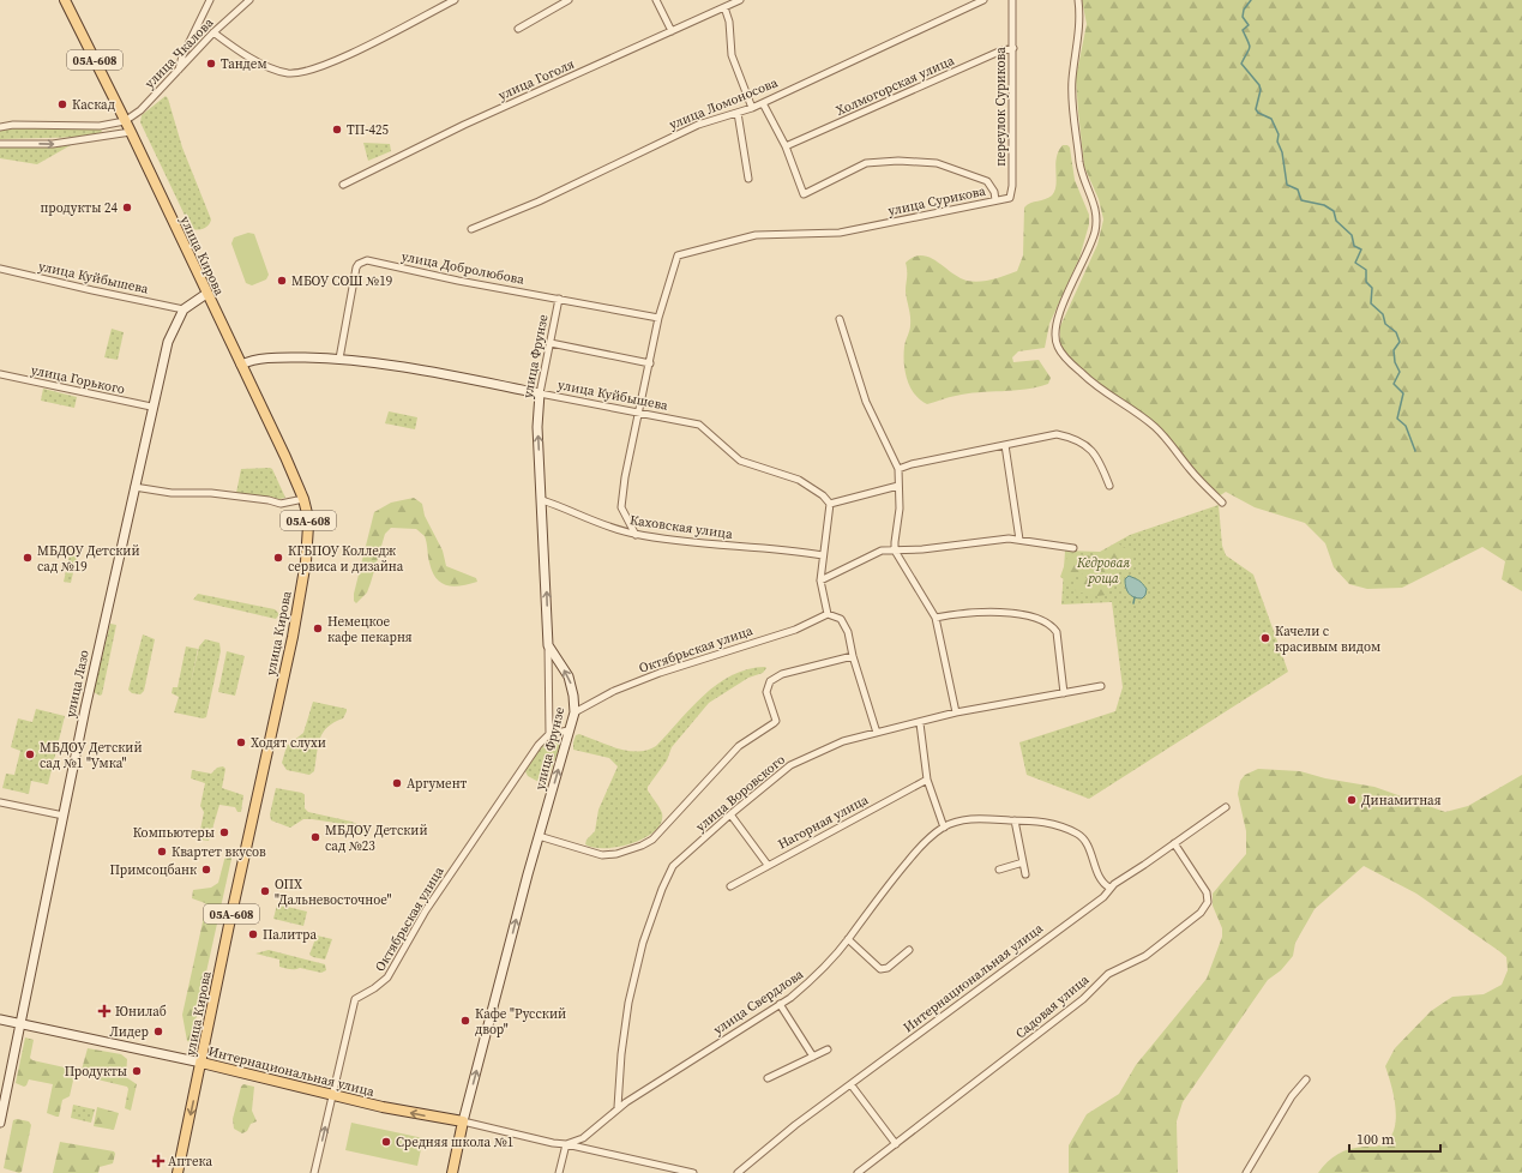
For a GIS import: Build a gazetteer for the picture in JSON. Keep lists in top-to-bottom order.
{
  "streets": {
    "main road": [
      "05А-608",
      "улица Кирова",
      "улица Куйбышева",
      "улица Фрунзе",
      "улица Лазо",
      "Интернациональная улица"
    ],
    "street": [
      "улица Чкалова",
      "улица Гоголя",
      "Холмогорская улица",
      "улица Ломоносова",
      "переулок Сурикова",
      "улица Сурикова",
      "улица Добролюбова",
      "улица Горького",
      "Каховская улица",
      "Октябрьская улица",
      "улица Воровского",
      "Нагорная улица",
      "улица Свердлова",
      "Садовая улица"
    ]
  },
  "crossings": [
    ["улица Чкалова", "улица Кирова"],
    ["Холмогорская улица", "переулок Сурикова"],
    ["Холмогорская улица", "улица Сурикова"],
    ["переулок Сурикова", "улица Сурикова"],
    ["улица Сурикова", "улица Добролюбова"],
    ["улица Кирова", "улица Куйбышева"],
    ["улица Кирова", "Интернациональная улица"],
    ["улица Добролюбова", "улица Куйбышева"],
    ["улица Добролюбова", "улица Фрунзе"],
    ["улица Куйбышева", "улица Фрунзе"],
    ["улица Куйбышева", "улица Лазо"],
    ["улица Фрунзе", "Каховская улица"],
    ["улица Фрунзе", "Октябрьская улица"],
    ["улица Фрунзе", "Интернациональная улица"],
    ["улица Горького", "улица Лазо"],
    ["Октябрьская улица", "Интернациональная улица"],
    ["улица Лазо", "Интернациональная улица"],
    ["улица Воровского", "улица Свердлова"],
    ["Интернациональная улица", "улица Свердлова"],
    ["Интернациональная улица", "Садовая улица"]
  ],
  "one_way": ["улица Фрунзе"],
  "parks": ["Кедровая роща"],
  "places": {
    "other": [
      "Тандем",
      "Каскад",
      "ТП-425",
      "продукты 24",
      "МБОУ СОШ №19",
      "МБДОУ Детский сад №19",
      "КГБПОУ Колледж сервиса и дизайна",
      "Немецкое кафе пекарня",
      "Качели с красивым видом",
      "Ходят слухи",
      "МБДОУ Детский сад №1 \"Умка\"",
      "Аргумент",
      "Динамитная",
      "Компьютеры",
      "МБДОУ Детский сад №23",
      "Квартет вкусов",
      "Примсоцбанк",
      "ОПХ \"Дальневосточное\"",
      "Палитра",
      "Кафе \"Русский двор\"",
      "Лидер",
      "Продукты",
      "Средняя школа №1"
    ],
    "health": ["Юнилаб", "Аптека"]
  },
  "scale_bar": "100 m"
}
